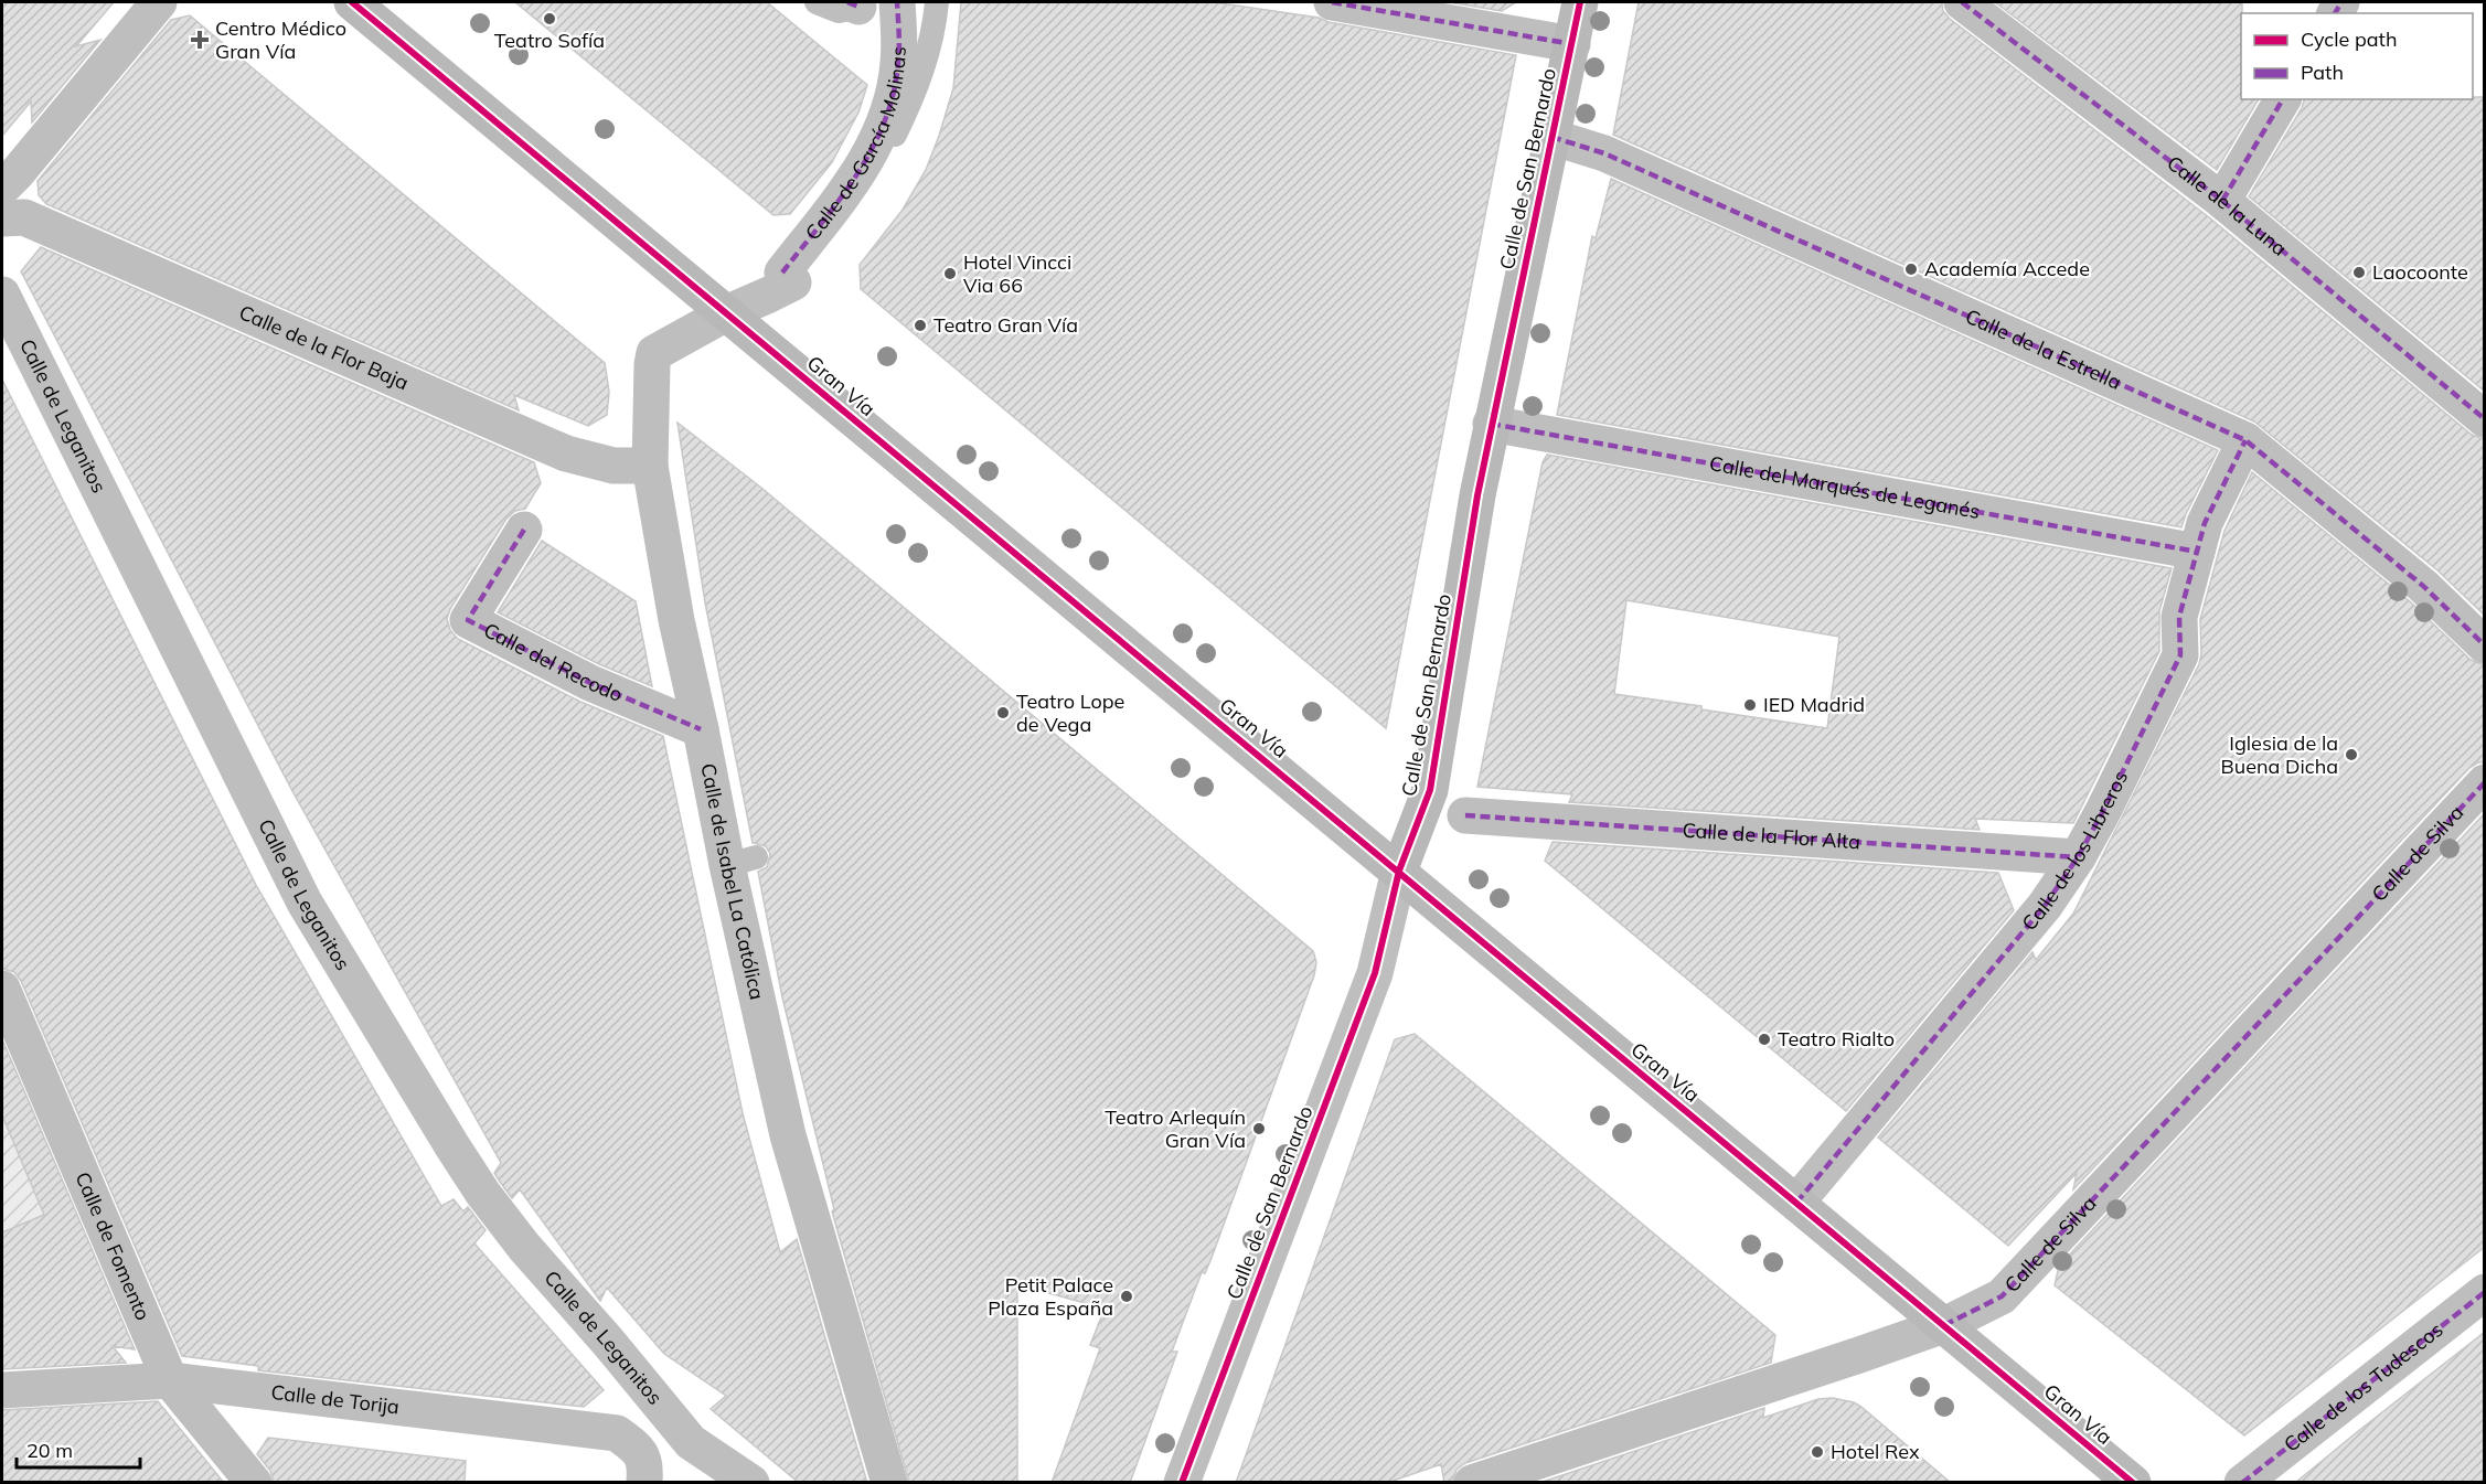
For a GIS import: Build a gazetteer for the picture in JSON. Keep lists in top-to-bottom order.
{
  "streets": {
    "street": [
      "Calle de García Molinas",
      "Calle de San Bernardo",
      "Calle de la Luna",
      "Calle de la Flor Baja",
      "Calle de la Estrella",
      "Gran Vía",
      "Calle de Leganitos",
      "Calle del Marqués de Leganés",
      "Calle del Recodo",
      "Calle de la Flor Alta",
      "Calle de los Libreros",
      "Calle de Silva",
      "Calle de Isabel La Católica",
      "Calle de Fomento",
      "Calle de los Tudescos",
      "Calle de Torija"
    ]
  },
  "crossings": [
    ["Calle de García Molinas", "Gran Vía"],
    ["Calle de García Molinas", "Calle de Isabel La Católica"],
    ["Calle de San Bernardo", "Calle de la Estrella"],
    ["Calle de San Bernardo", "Gran Vía"],
    ["Calle de San Bernardo", "Calle del Marqués de Leganés"],
    ["Calle de la Flor Baja", "Calle de Isabel La Católica"],
    ["Calle de la Estrella", "Calle de los Libreros"],
    ["Gran Vía", "Calle de los Libreros"],
    ["Gran Vía", "Calle de Silva"],
    ["Gran Vía", "Calle de Isabel La Católica"],
    ["Calle del Marqués de Leganés", "Calle de los Libreros"],
    ["Calle del Recodo", "Calle de Isabel La Católica"],
    ["Calle de la Flor Alta", "Calle de los Libreros"],
    ["Calle de Fomento", "Calle de Torija"]
  ],
  "places": {
    "other": [
      "Teatro Sofía",
      "Academía Accede",
      "Laocoonte",
      "Hotel Vincci Via 66",
      "Teatro Gran Vía",
      "IED Madrid",
      "Teatro Lope de Vega",
      "Iglesia de la Buena Dicha",
      "Teatro Rialto",
      "Teatro Arlequín Gran Vía",
      "Petit Palace Plaza España",
      "Hotel Rex"
    ],
    "health": ["Centro Médico Gran Vía"]
  },
  "legend": ["Cycle path", "Path"],
  "scale_bar": "20 m"
}
